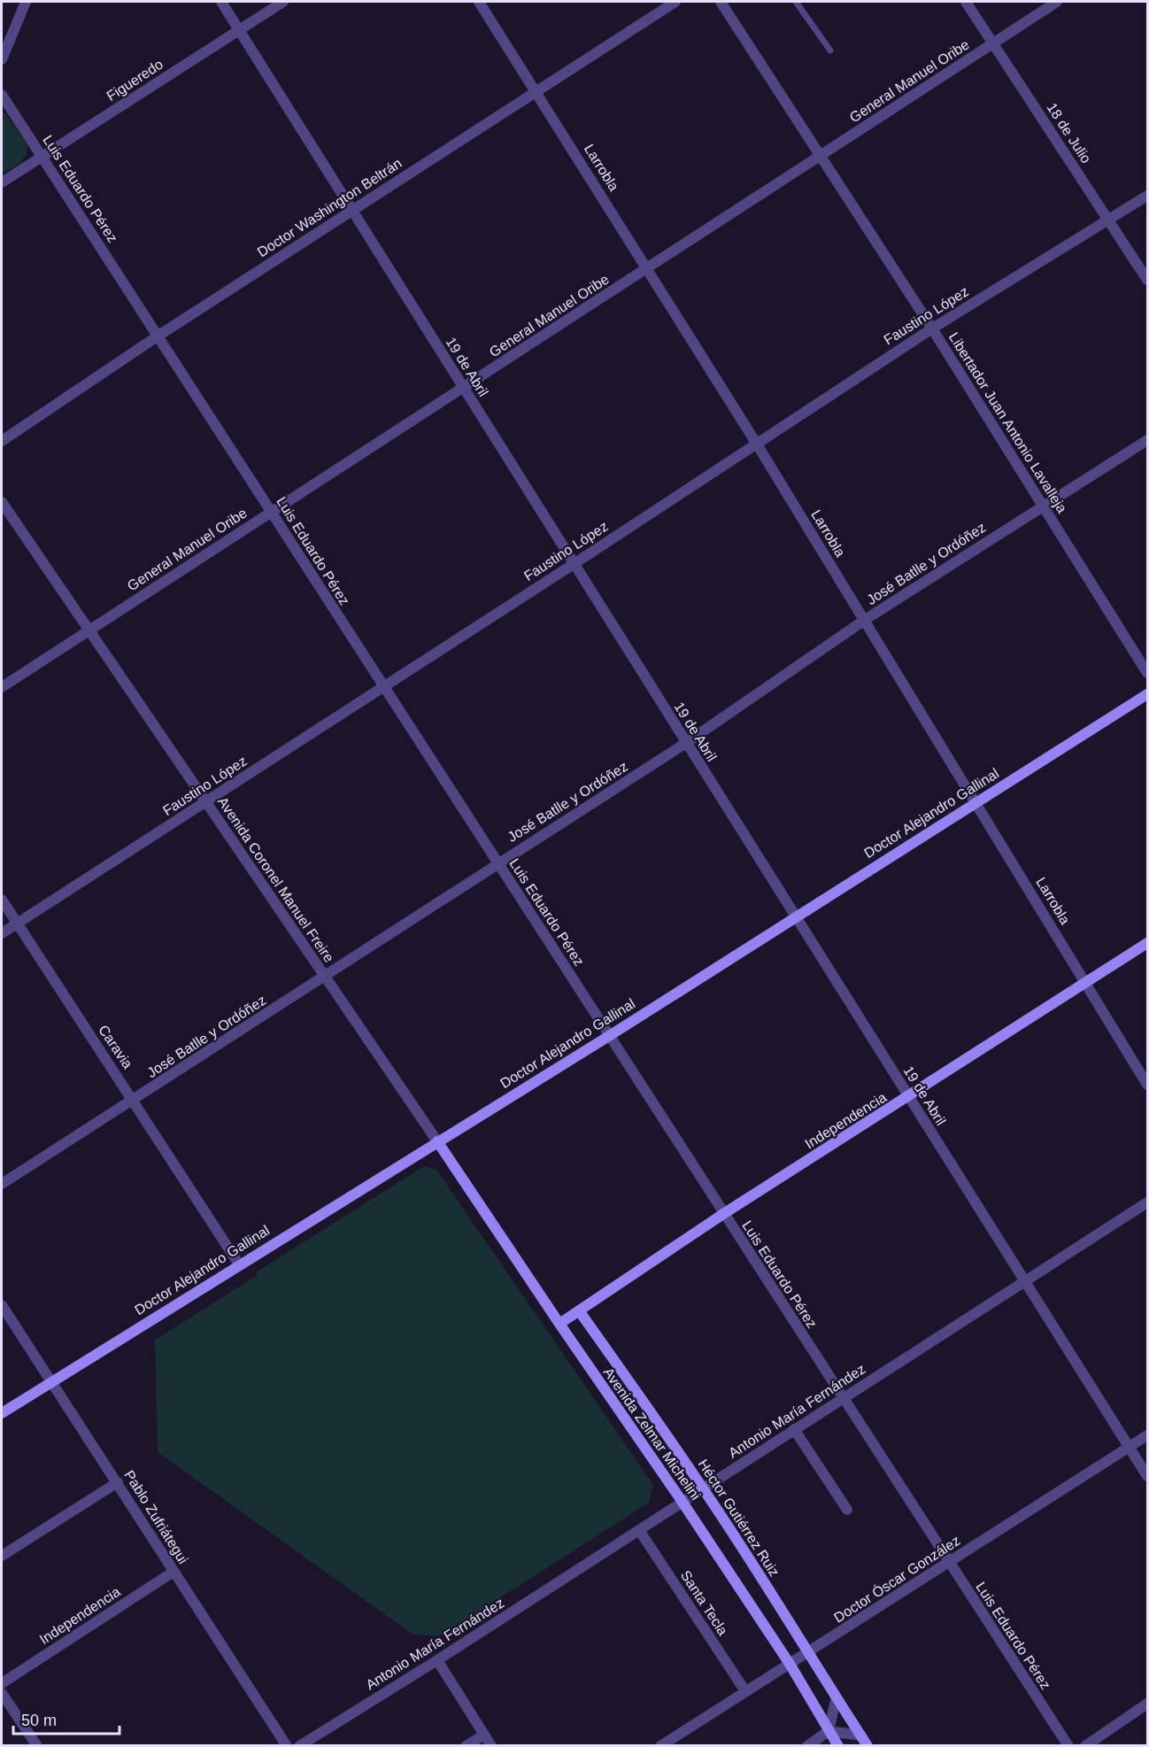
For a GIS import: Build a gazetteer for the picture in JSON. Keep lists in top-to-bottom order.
{
  "streets": {
    "street": [
      "Figueredo",
      "General Manuel Oribe",
      "18 de Julio",
      "Larrobla",
      "Luis Eduardo Pérez",
      "Doctor Washington Beltrán",
      "Faustino López",
      "19 de Abril",
      "Libertador Juan Antonio Lavalleja",
      "José Batlle y Ordóñez",
      "Doctor Alejandro Gallinal",
      "Avenida Coronel Manuel Freire",
      "Caravia",
      "Independencia",
      "Antonio María Fernández",
      "Avenida Zelmar Michelini",
      "Pablo Zufriátegui",
      "Héctor Gutiérrez Ruiz",
      "Doctor Óscar González",
      "Santa Tecla"
    ]
  },
  "crossings": [
    ["Figueredo", "Luis Eduardo Pérez"],
    ["Figueredo", "19 de Abril"],
    ["General Manuel Oribe", "18 de Julio"],
    ["General Manuel Oribe", "Larrobla"],
    ["General Manuel Oribe", "Luis Eduardo Pérez"],
    ["General Manuel Oribe", "19 de Abril"],
    ["General Manuel Oribe", "Libertador Juan Antonio Lavalleja"],
    ["General Manuel Oribe", "Avenida Coronel Manuel Freire"],
    ["18 de Julio", "Faustino López"],
    ["Larrobla", "Doctor Washington Beltrán"],
    ["Larrobla", "Faustino López"],
    ["Larrobla", "José Batlle y Ordóñez"],
    ["Larrobla", "Doctor Alejandro Gallinal"],
    ["Larrobla", "Independencia"],
    ["Luis Eduardo Pérez", "Doctor Washington Beltrán"],
    ["Luis Eduardo Pérez", "Faustino López"],
    ["Luis Eduardo Pérez", "José Batlle y Ordóñez"],
    ["Luis Eduardo Pérez", "Doctor Alejandro Gallinal"],
    ["Luis Eduardo Pérez", "Independencia"],
    ["Luis Eduardo Pérez", "Antonio María Fernández"],
    ["Luis Eduardo Pérez", "Doctor Óscar González"],
    ["Doctor Washington Beltrán", "19 de Abril"],
    ["Faustino López", "19 de Abril"],
    ["Faustino López", "Libertador Juan Antonio Lavalleja"],
    ["Faustino López", "Avenida Coronel Manuel Freire"],
    ["Faustino López", "Caravia"],
    ["19 de Abril", "José Batlle y Ordóñez"],
    ["19 de Abril", "Doctor Alejandro Gallinal"],
    ["19 de Abril", "Independencia"],
    ["19 de Abril", "Antonio María Fernández"],
    ["19 de Abril", "Doctor Óscar González"],
    ["Libertador Juan Antonio Lavalleja", "José Batlle y Ordóñez"],
    ["José Batlle y Ordóñez", "Avenida Coronel Manuel Freire"],
    ["José Batlle y Ordóñez", "Caravia"],
    ["Doctor Alejandro Gallinal", "Avenida Coronel Manuel Freire"],
    ["Doctor Alejandro Gallinal", "Caravia"],
    ["Doctor Alejandro Gallinal", "Avenida Zelmar Michelini"],
    ["Doctor Alejandro Gallinal", "Pablo Zufriátegui"],
    ["Avenida Coronel Manuel Freire", "Avenida Zelmar Michelini"],
    ["Independencia", "Avenida Zelmar Michelini"],
    ["Independencia", "Pablo Zufriátegui"],
    ["Independencia", "Héctor Gutiérrez Ruiz"],
    ["Antonio María Fernández", "Avenida Zelmar Michelini"],
    ["Antonio María Fernández", "Héctor Gutiérrez Ruiz"],
    ["Antonio María Fernández", "Santa Tecla"],
    ["Avenida Zelmar Michelini", "Doctor Óscar González"],
    ["Héctor Gutiérrez Ruiz", "Doctor Óscar González"],
    ["Doctor Óscar González", "Santa Tecla"]
  ],
  "scale_bar": "50 m"
}
